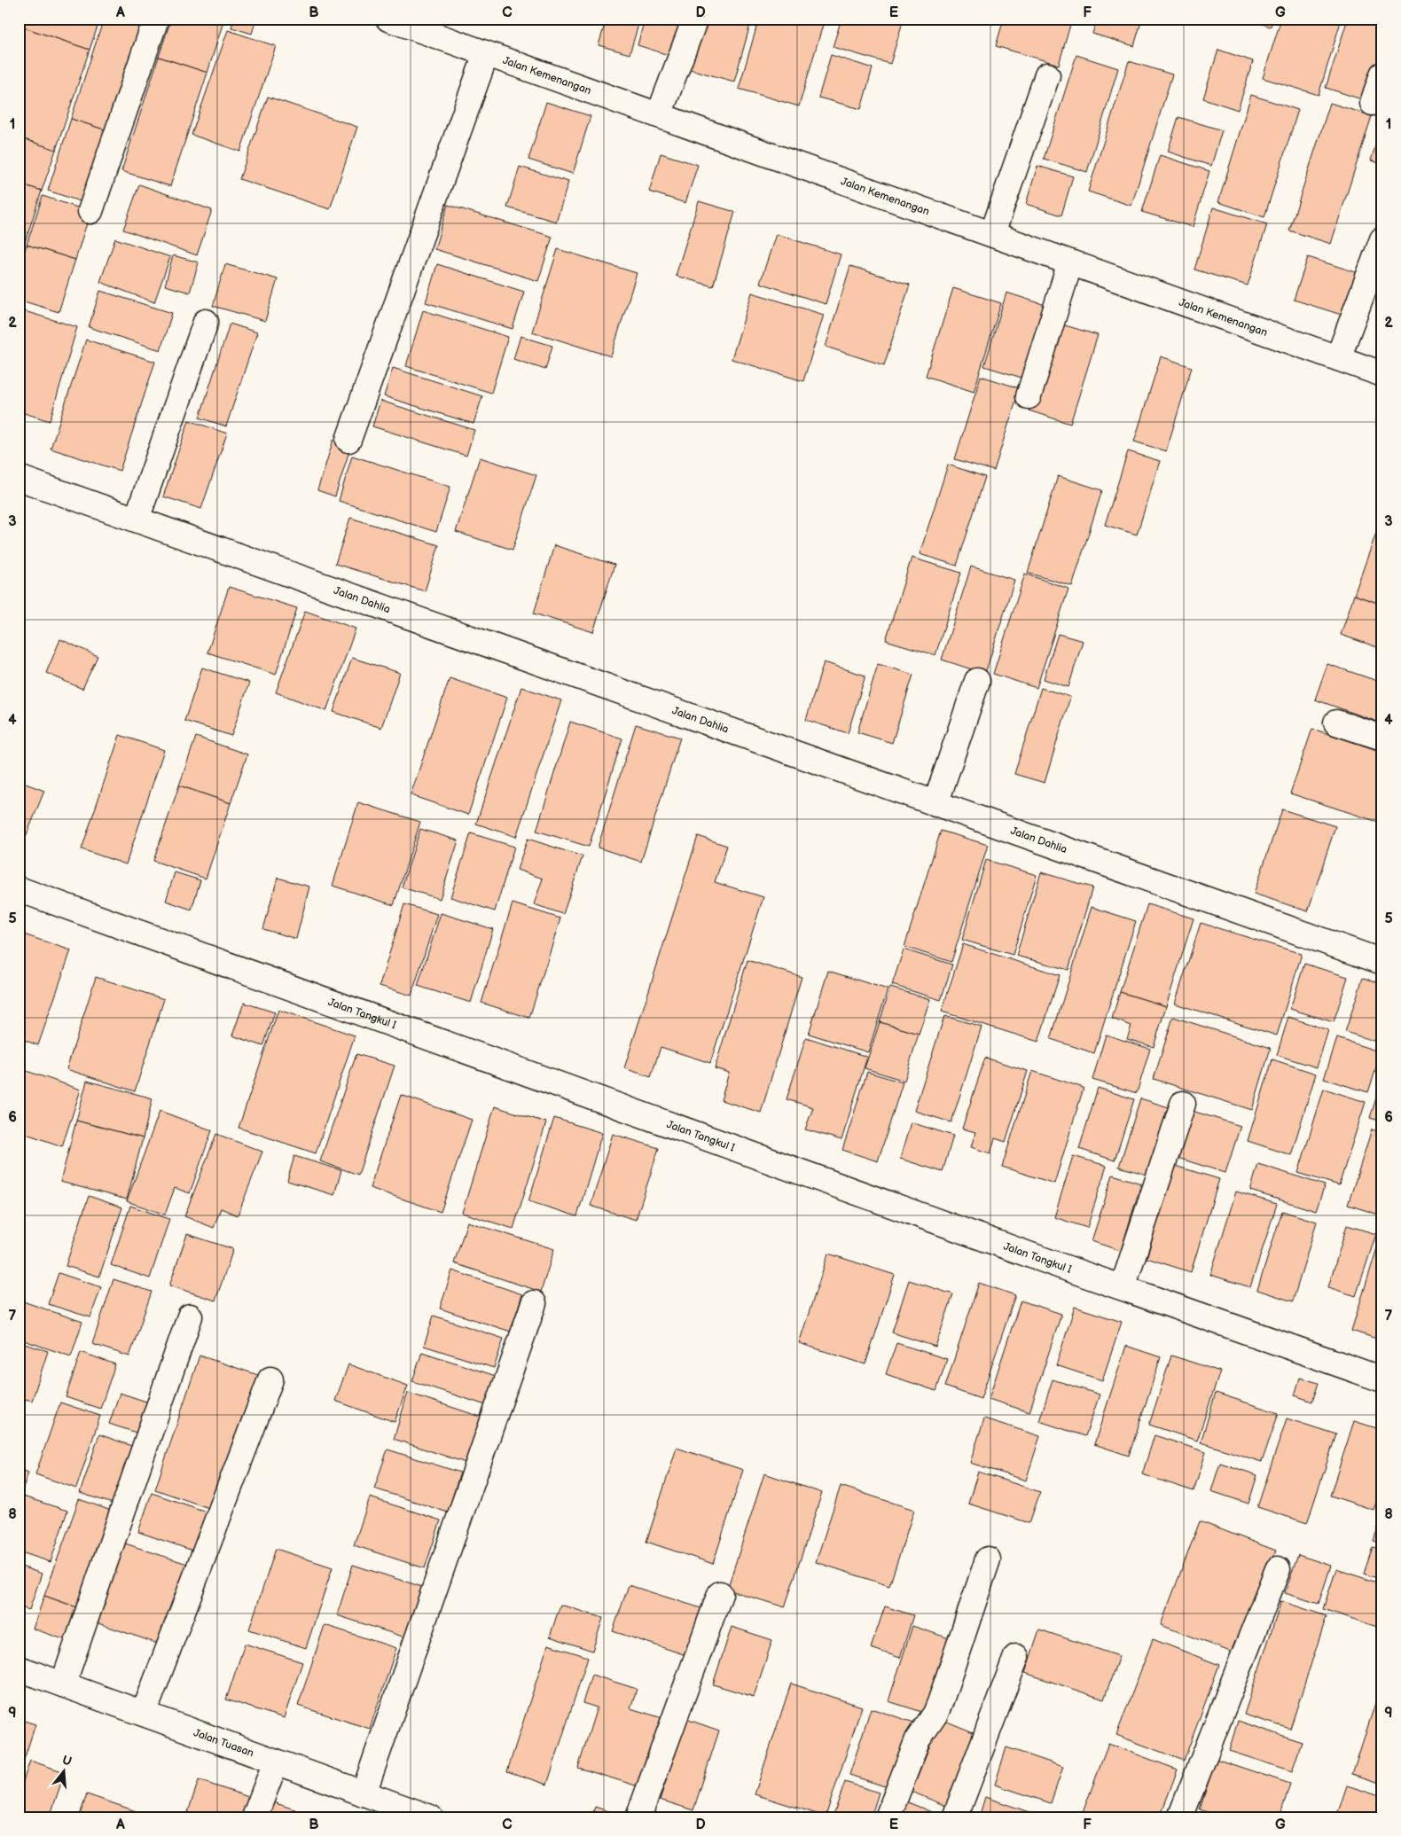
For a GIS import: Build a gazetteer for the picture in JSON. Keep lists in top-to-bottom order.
{
  "streets": {
    "street": [
      "Jalan Kemenangan",
      "Jalan Dahlia",
      "Jalan Tangkul I",
      "Jalan Tuasan"
    ]
  },
  "north": "top",
  "grid": {
    "columns": [
      "A",
      "B",
      "C",
      "D",
      "E",
      "F",
      "G"
    ],
    "rows": [
      "1",
      "2",
      "3",
      "4",
      "5",
      "6",
      "7",
      "8",
      "9"
    ]
  }
}
